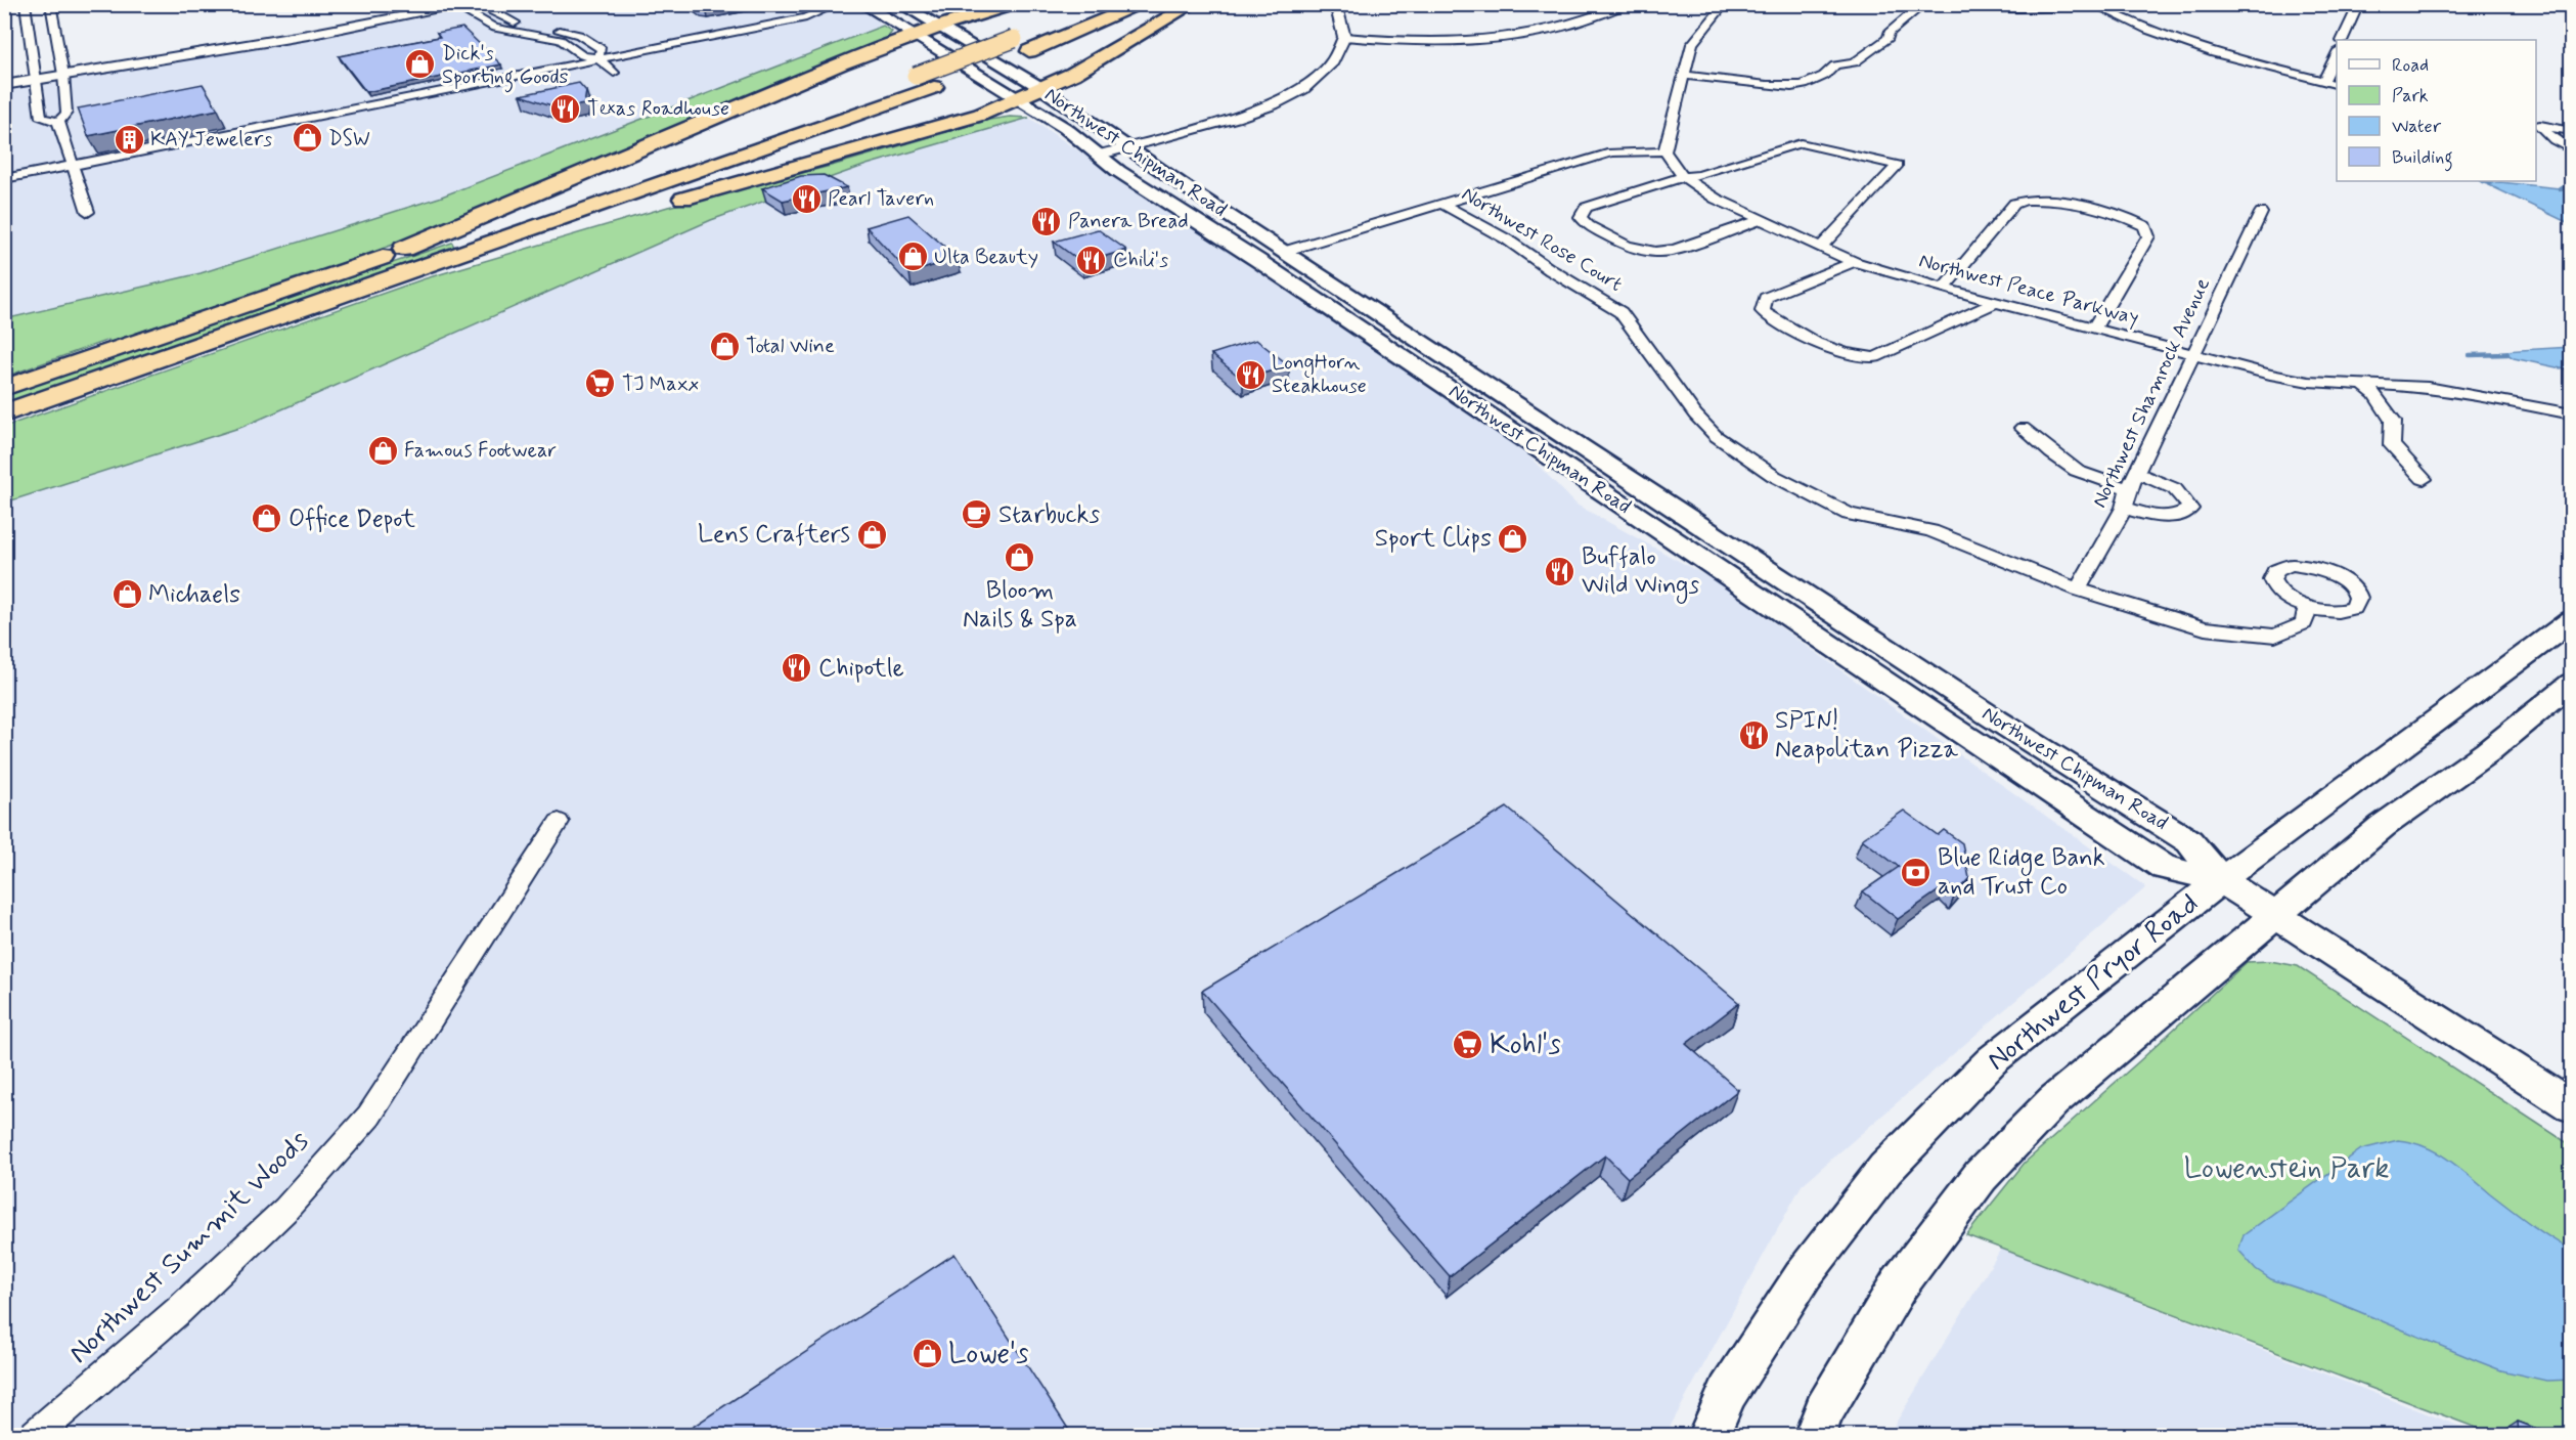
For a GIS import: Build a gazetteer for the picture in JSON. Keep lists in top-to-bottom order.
{
  "streets": {
    "main road": ["Northwest Chipman Road", "Northwest Pryor Road"],
    "street": [
      "Northwest Rose Court",
      "Northwest Peace Parkway",
      "Northwest Shamrock Avenue",
      "Northwest Summit Woods"
    ]
  },
  "crossings": [
    ["Northwest Chipman Road", "Northwest Pryor Road"],
    ["Northwest Rose Court", "Northwest Shamrock Avenue"],
    ["Northwest Peace Parkway", "Northwest Shamrock Avenue"]
  ],
  "parks": ["Lowenstein Park"],
  "places": {
    "shop": [
      "Dick's Sporting Goods",
      "DSW",
      "Ulta Beauty",
      "Total Wine",
      "Famous Footwear",
      "Office Depot",
      "Lens Crafters",
      "Sport Clips",
      "Bloom Nails & Spa",
      "Michaels",
      "Lowe's"
    ],
    "restaurant": [
      "Texas Roadhouse",
      "Pearl Tavern",
      "Panera Bread",
      "Chili's",
      "LongHorn Steakhouse",
      "Buffalo Wild Wings",
      "Chipotle",
      "SPIN! Neapolitan Pizza"
    ],
    "building": ["KAY Jewelers"],
    "supermarket": ["TJ Maxx", "Kohl's"],
    "cafe": ["Starbucks"],
    "bank": ["Blue Ridge Bank and Trust Co"]
  },
  "legend": [
    "Road",
    "Park",
    "Water",
    "Building"
  ]
}
